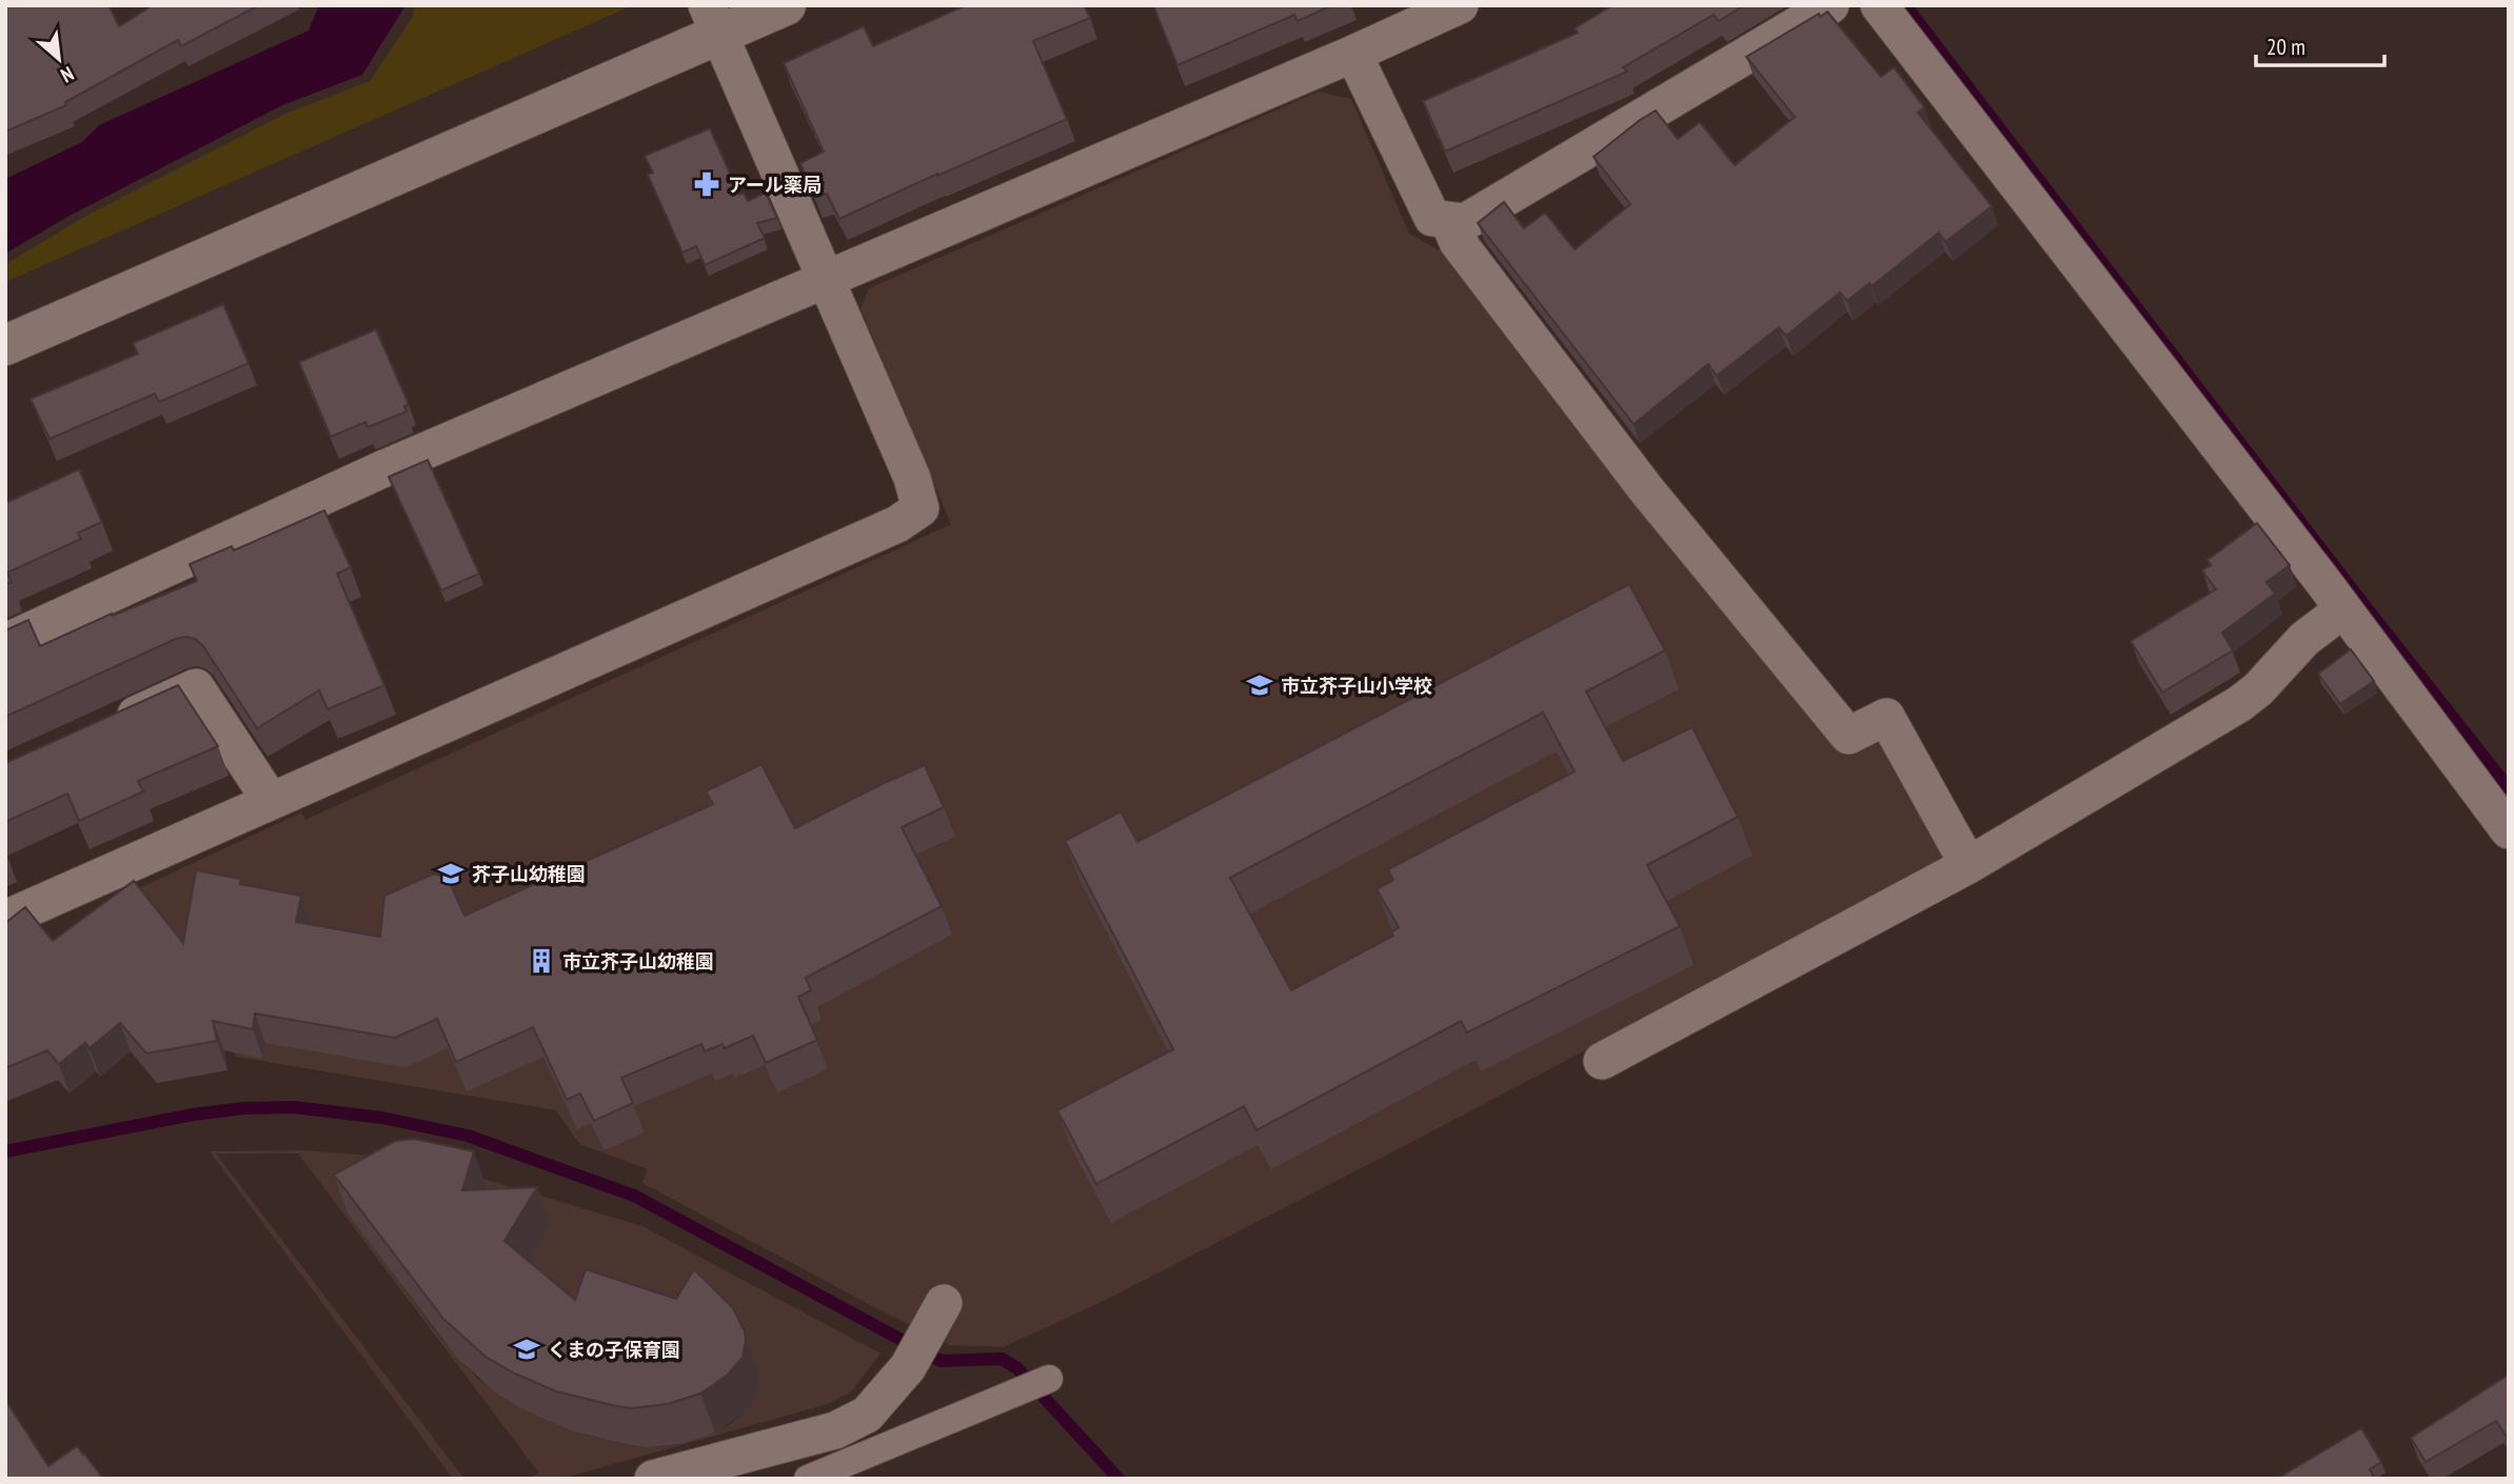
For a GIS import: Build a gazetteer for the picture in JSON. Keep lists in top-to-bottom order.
{
  "places": {
    "pharmacy": ["アール薬局"],
    "school or university": ["市立芥子山小学校", "芥子山幼稚園", "くまの子保育園"],
    "building": ["市立芥子山幼稚園"]
  },
  "scale_bar": "20 m",
  "north": "bottom right"
}
